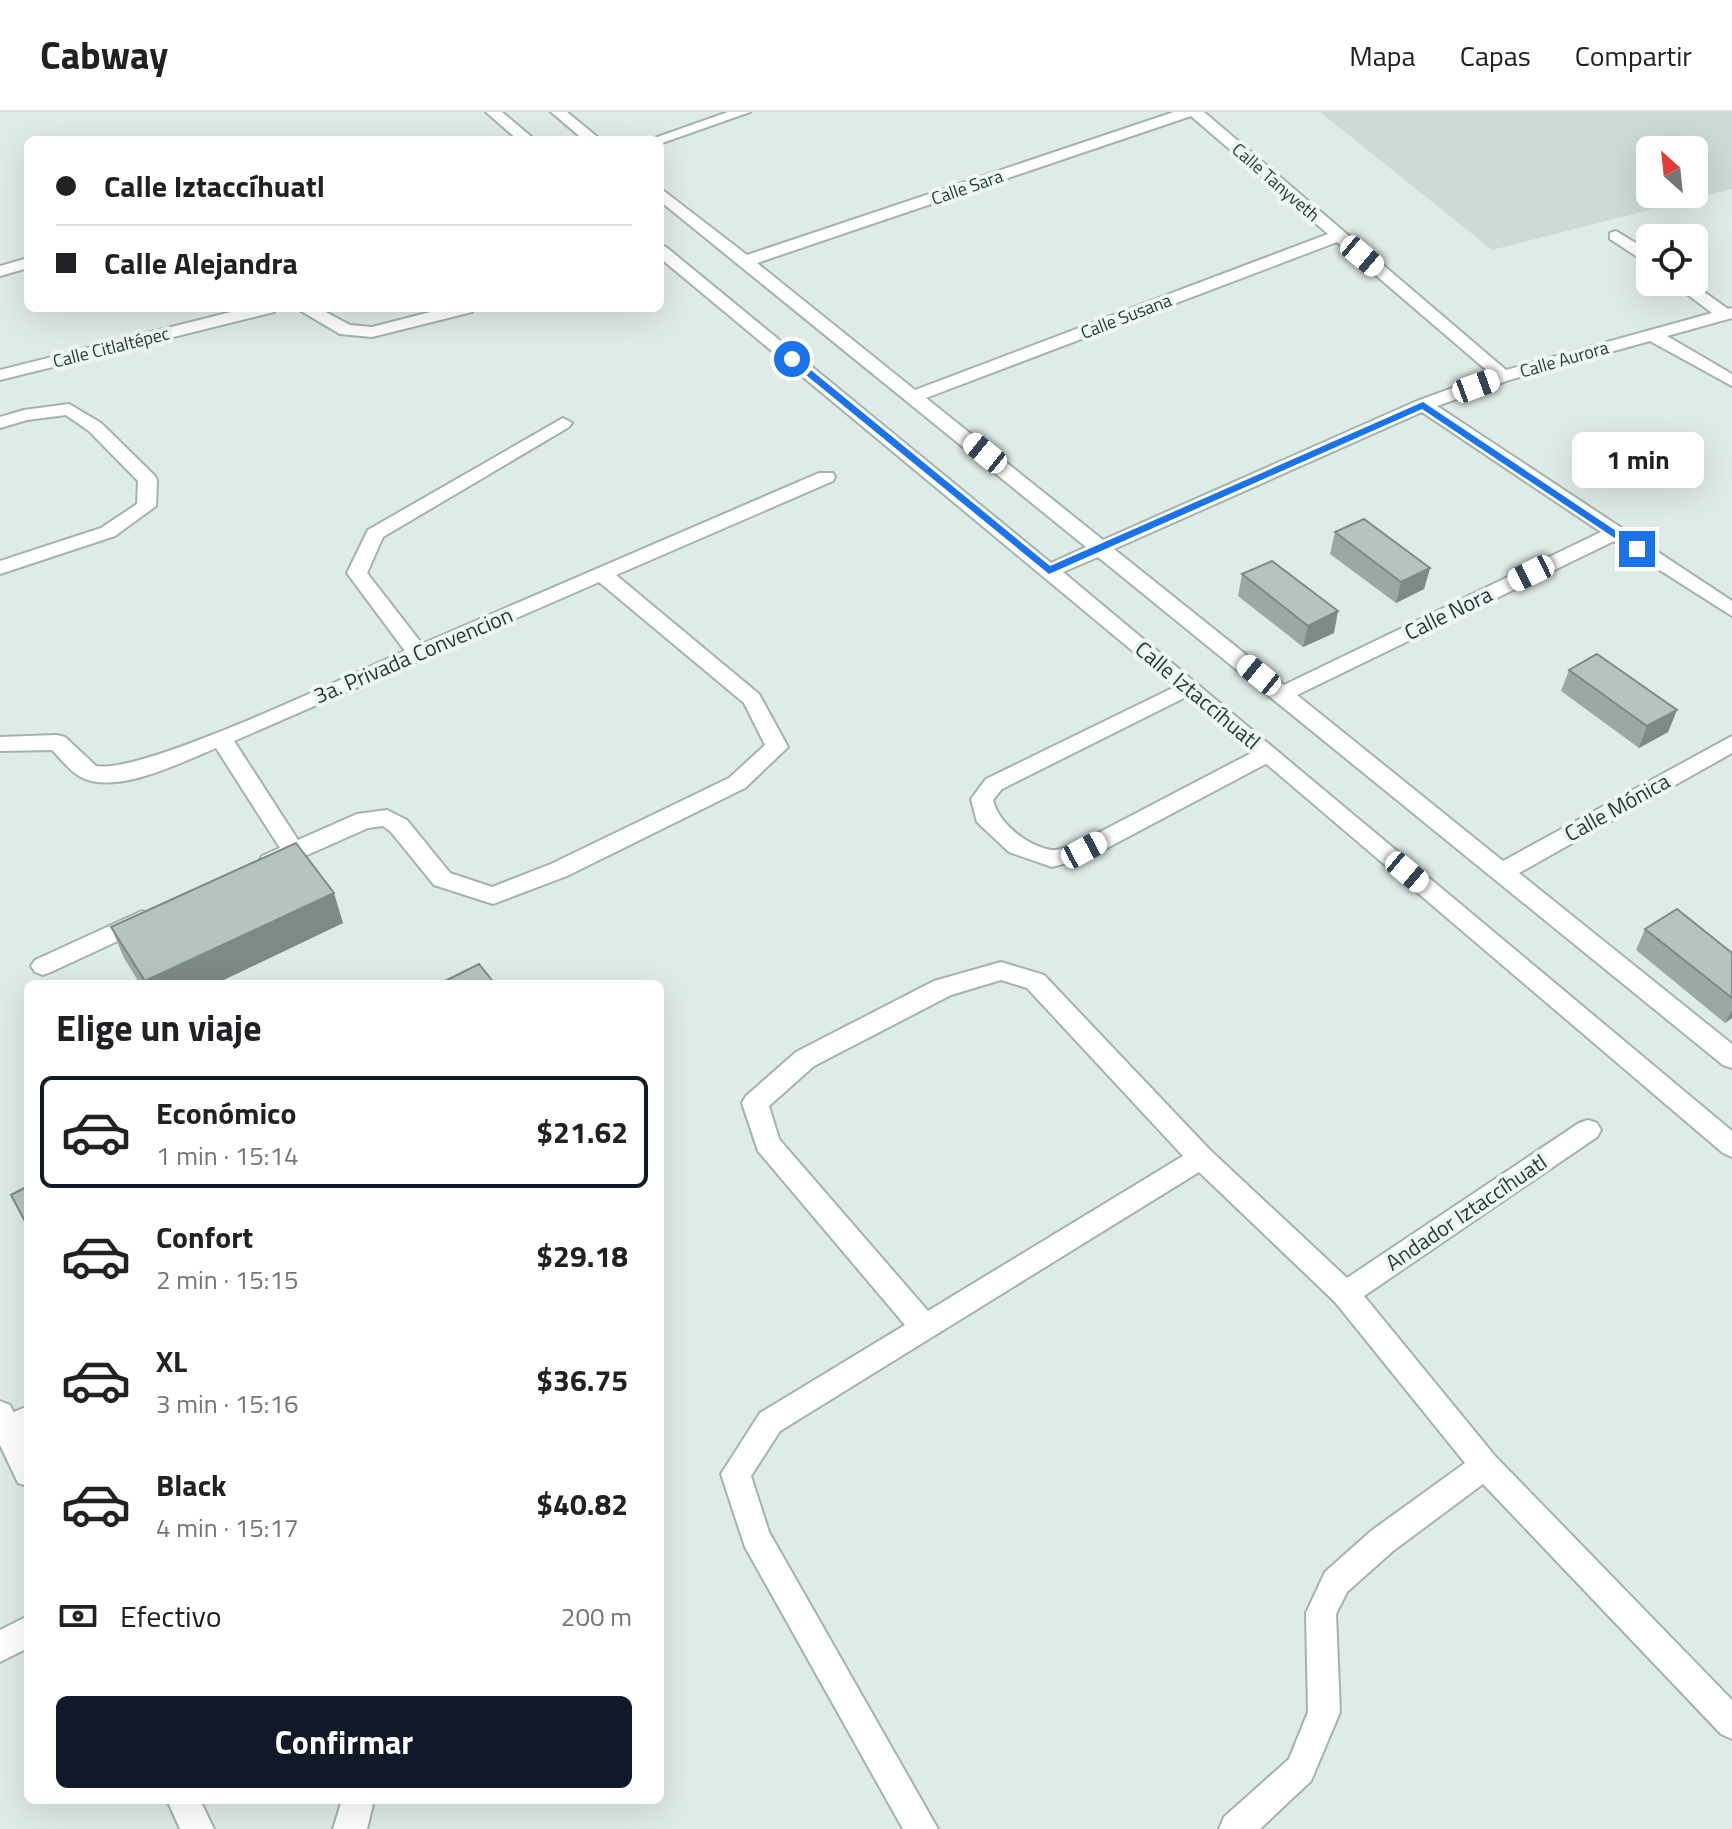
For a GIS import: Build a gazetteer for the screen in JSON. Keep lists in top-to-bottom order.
{
  "streets": {
    "street": [
      "Calle Tanyveth",
      "Calle Sara",
      "Calle Susana",
      "Calle Citlaltépec",
      "Calle Aurora",
      "Calle Nora",
      "3a. Privada Convencion",
      "Calle Iztaccíhuatl",
      "Calle Mónica",
      "Andador Iztaccíhuatl"
    ]
  },
  "crossings": [
    ["Calle Tanyveth", "Calle Susana"],
    ["Calle Tanyveth", "Calle Aurora"],
    ["Calle Aurora", "Calle Iztaccíhuatl"]
  ],
  "north": "top left",
  "page": {
    "header": "Cabway",
    "nav": ["Mapa", "Capas", "Compartir"],
    "banner": ["Calle Iztaccíhuatl", "Calle Alejandra"],
    "bubble": "1 min",
    "heading": "Elige un viaje",
    "list": [
      {
        "name": "Económico",
        "note": "1 min · 15:14",
        "value": "$21.62"
      },
      {
        "name": "Confort",
        "note": "2 min · 15:15",
        "value": "$29.18"
      },
      {
        "name": "XL",
        "note": "3 min · 15:16",
        "value": "$36.75"
      },
      {
        "name": "Black",
        "note": "4 min · 15:17",
        "value": "$40.82"
      }
    ],
    "pay": ["Efectivo", "200 m"],
    "buttons": "Confirmar"
  }
}
